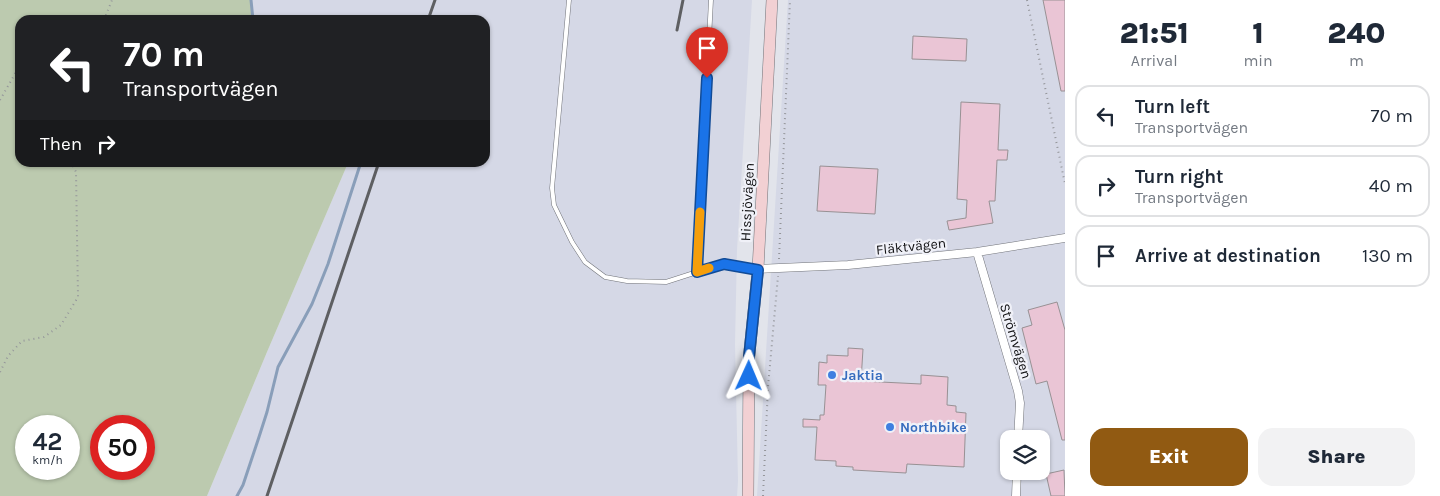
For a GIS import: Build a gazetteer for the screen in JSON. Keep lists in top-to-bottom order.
{
  "streets": {
    "main road": ["Hissjövägen"],
    "street": ["Fläktvägen", "Strömvägen"]
  },
  "crossings": [
    ["Hissjövägen", "Fläktvägen"],
    ["Fläktvägen", "Strömvägen"]
  ],
  "places": ["Jaktia", "Northbike"],
  "page": {
    "eta": [
      "21:51",
      "Arrival",
      "1",
      "min",
      "240",
      "m"
    ],
    "turn": ["70 m", "Transportvägen"],
    "list": [
      {
        "name": "Turn left",
        "note": "Transportvägen",
        "value": "70 m"
      },
      {
        "name": "Turn right",
        "note": "Transportvägen",
        "value": "40 m"
      },
      {
        "name": "Arrive at destination",
        "value": "130 m"
      }
    ],
    "then": "Then",
    "speed": "42 km/h",
    "limit": "50",
    "buttons": ["Exit", "Share"]
  }
}
